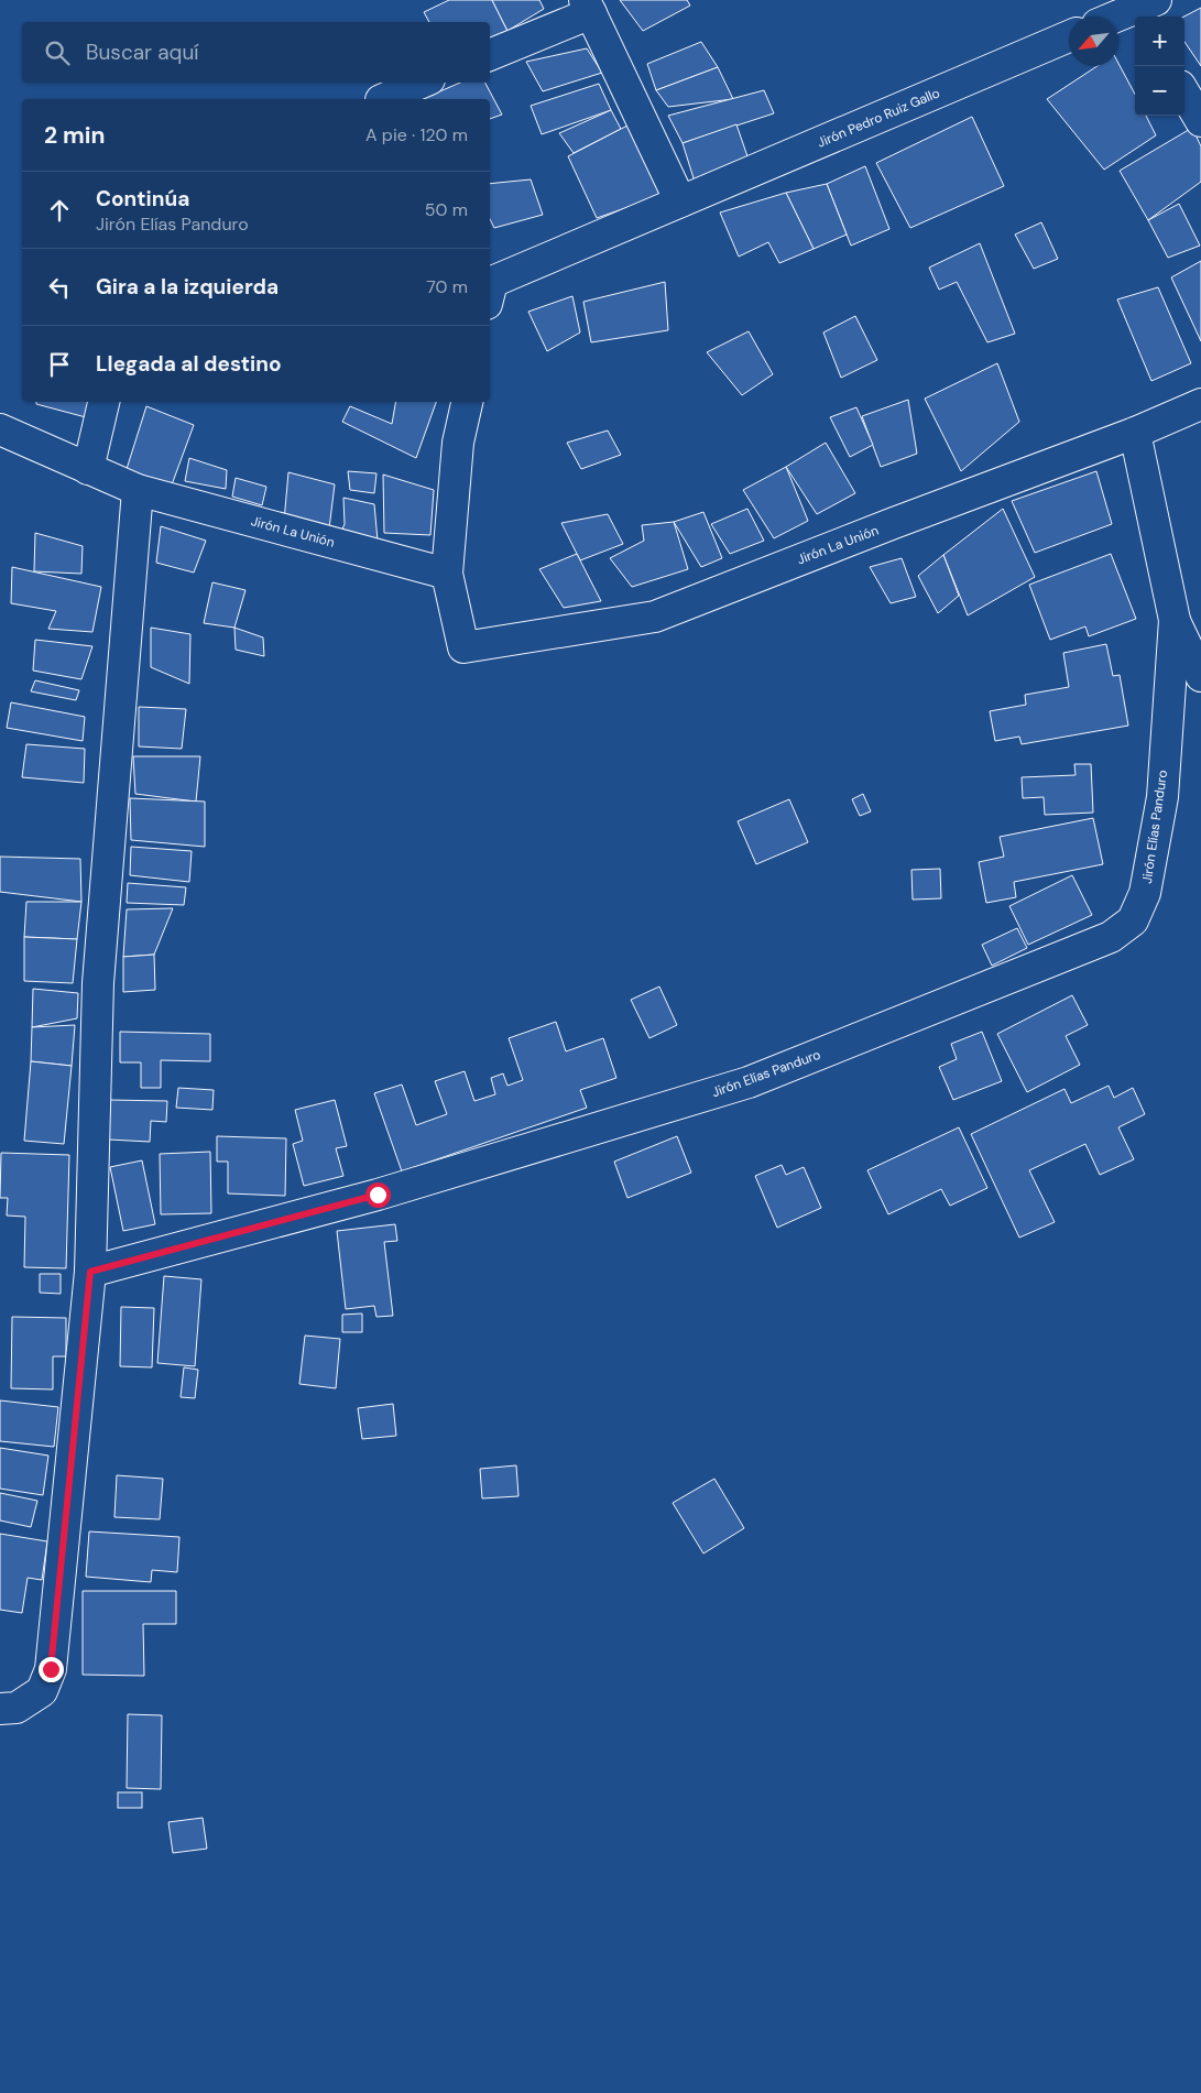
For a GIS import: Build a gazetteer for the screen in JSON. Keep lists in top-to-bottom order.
{
  "streets": {
    "street": ["Jirón Pedro Ruiz Gallo", "Jirón La Unión", "Jirón Elías Panduro"]
  },
  "crossings": [
    ["Jirón La Unión", "Jirón Elías Panduro"]
  ],
  "north": "bottom left",
  "page": {
    "map_buttons": ["+", "−"],
    "search": "Buscar aquí",
    "heading": ["2 min", "A pie · 120 m"],
    "list": [
      ["Continúa", "Jirón Elías Panduro", "50 m"],
      ["Gira a la izquierda", "70 m"],
      "Llegada al destino"
    ]
  }
}
